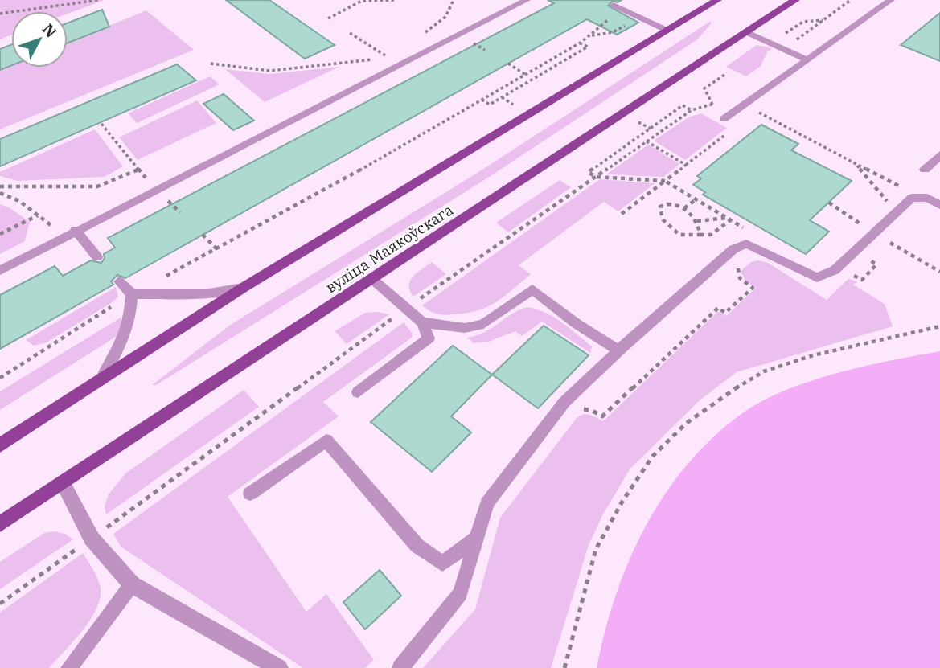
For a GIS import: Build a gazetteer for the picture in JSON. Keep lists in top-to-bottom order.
{
  "streets": {
    "main road": ["вуліца Маякоўскага"]
  },
  "north": "top right"
}
